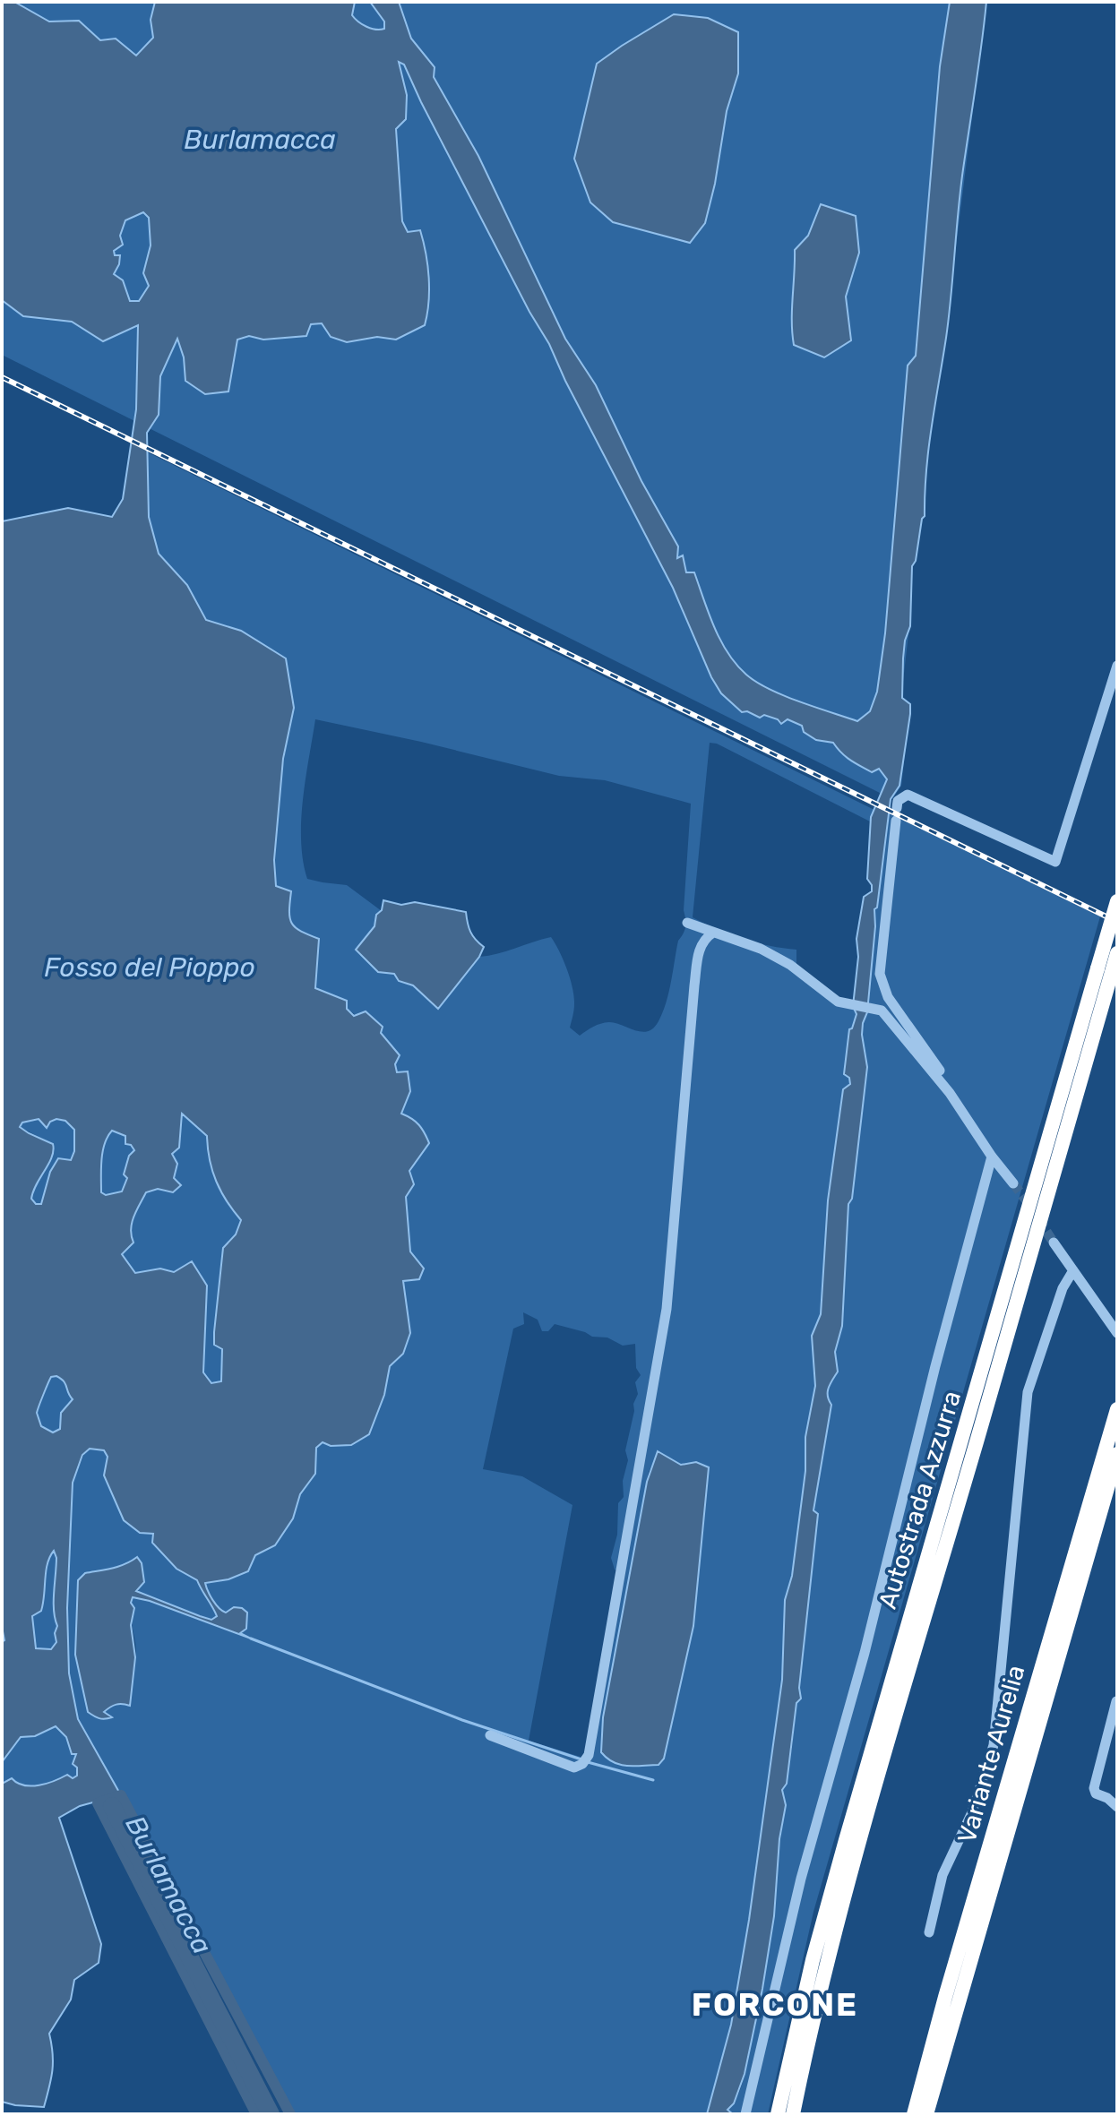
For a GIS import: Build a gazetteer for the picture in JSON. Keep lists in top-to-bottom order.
{
  "streets": {
    "highway": ["Autostrada Azzurra", "Variante Aurelia"]
  },
  "districts": ["FORCONE"],
  "water": ["Burlamacca", "Fosso del Pioppo"]
}
